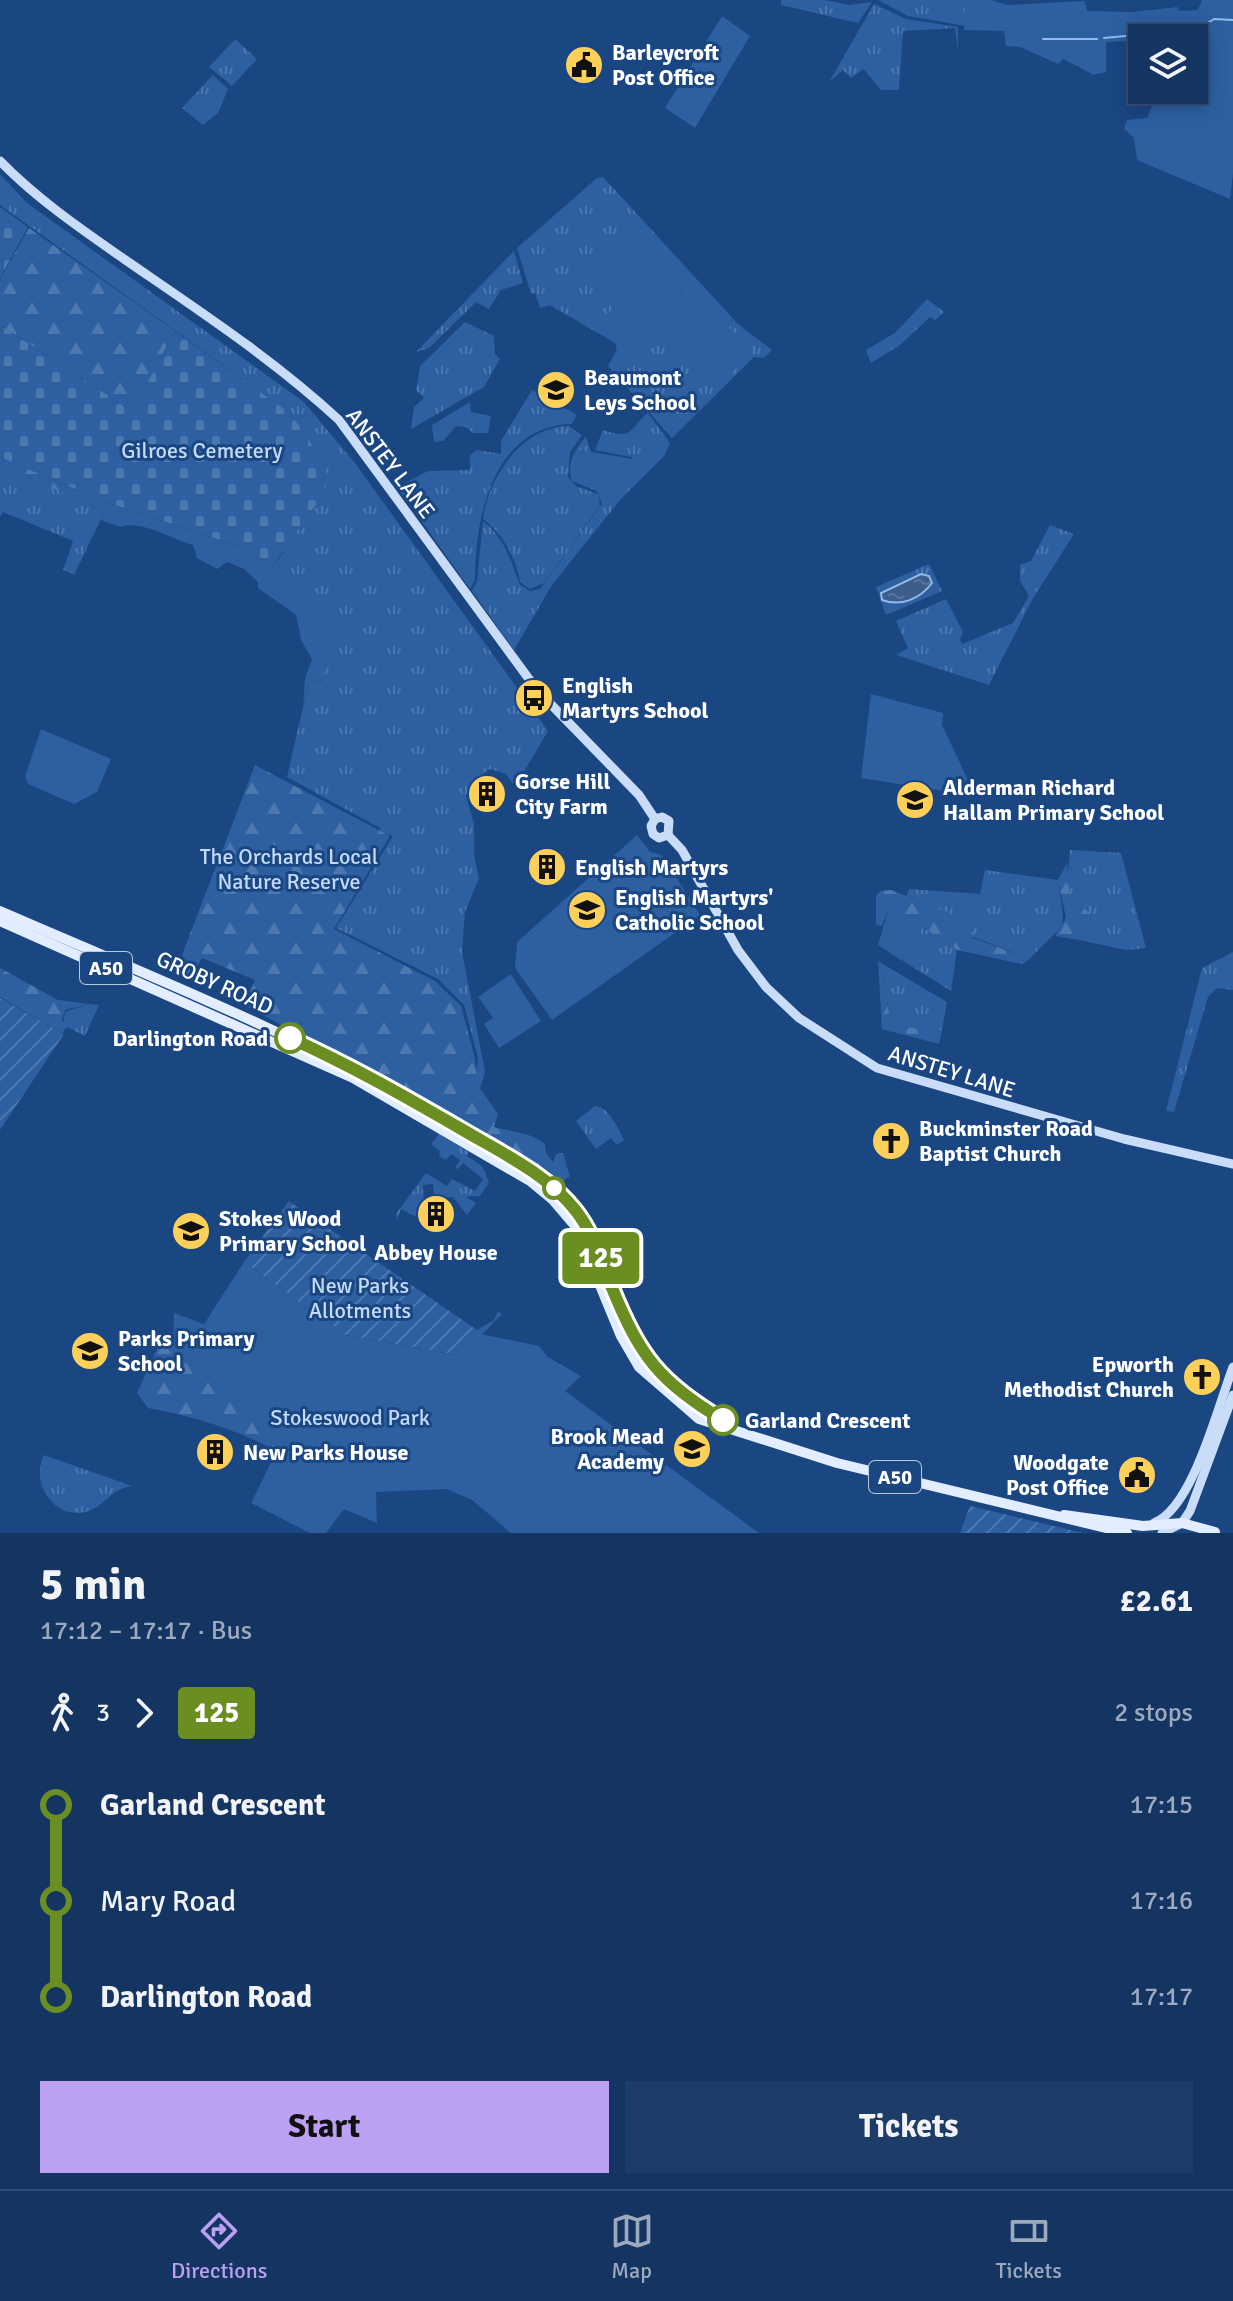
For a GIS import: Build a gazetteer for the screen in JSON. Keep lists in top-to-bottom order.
{
  "streets": {
    "main road": ["ANSTEY LANE", "A50", "GROBY ROAD"]
  },
  "crossings": [
    ["A50", "GROBY ROAD"]
  ],
  "parks": [
    "Gilroes Cemetery",
    "The Orchards Local Nature Reserve",
    "New Parks Allotments",
    "Stokeswood Park"
  ],
  "places": {
    "public building": ["Barleycroft Post Office", "Woodgate Post Office"],
    "school or university": [
      "Beaumont Leys School",
      "Alderman Richard Hallam Primary School",
      "English Martyrs' Catholic School",
      "Stokes Wood Primary School",
      "Parks Primary School",
      "Brook Mead Academy"
    ],
    "bus stop": ["English Martyrs School"],
    "building": [
      "Gorse Hill City Farm",
      "English Martyrs",
      "Abbey House",
      "New Parks House"
    ],
    "other": ["Darlington Road", "Garland Crescent"],
    "church": ["Buckminster Road Baptist Church", "Epworth Methodist Church"]
  },
  "lines": ["bus line 125"],
  "page": {
    "on_map": "125",
    "heading": ["5 min", "17:12 – 17:17 · Bus", "£2.61"],
    "legs": ["3", "125", "2 stops"],
    "list": [
      {
        "name": "Garland Crescent",
        "value": "17:15"
      },
      {
        "name": "Mary Road",
        "value": "17:16"
      },
      {
        "name": "Darlington Road",
        "value": "17:17"
      }
    ],
    "buttons": ["Start", "Tickets"],
    "tabs": ["Directions", "Map", "Tickets"]
  }
}
